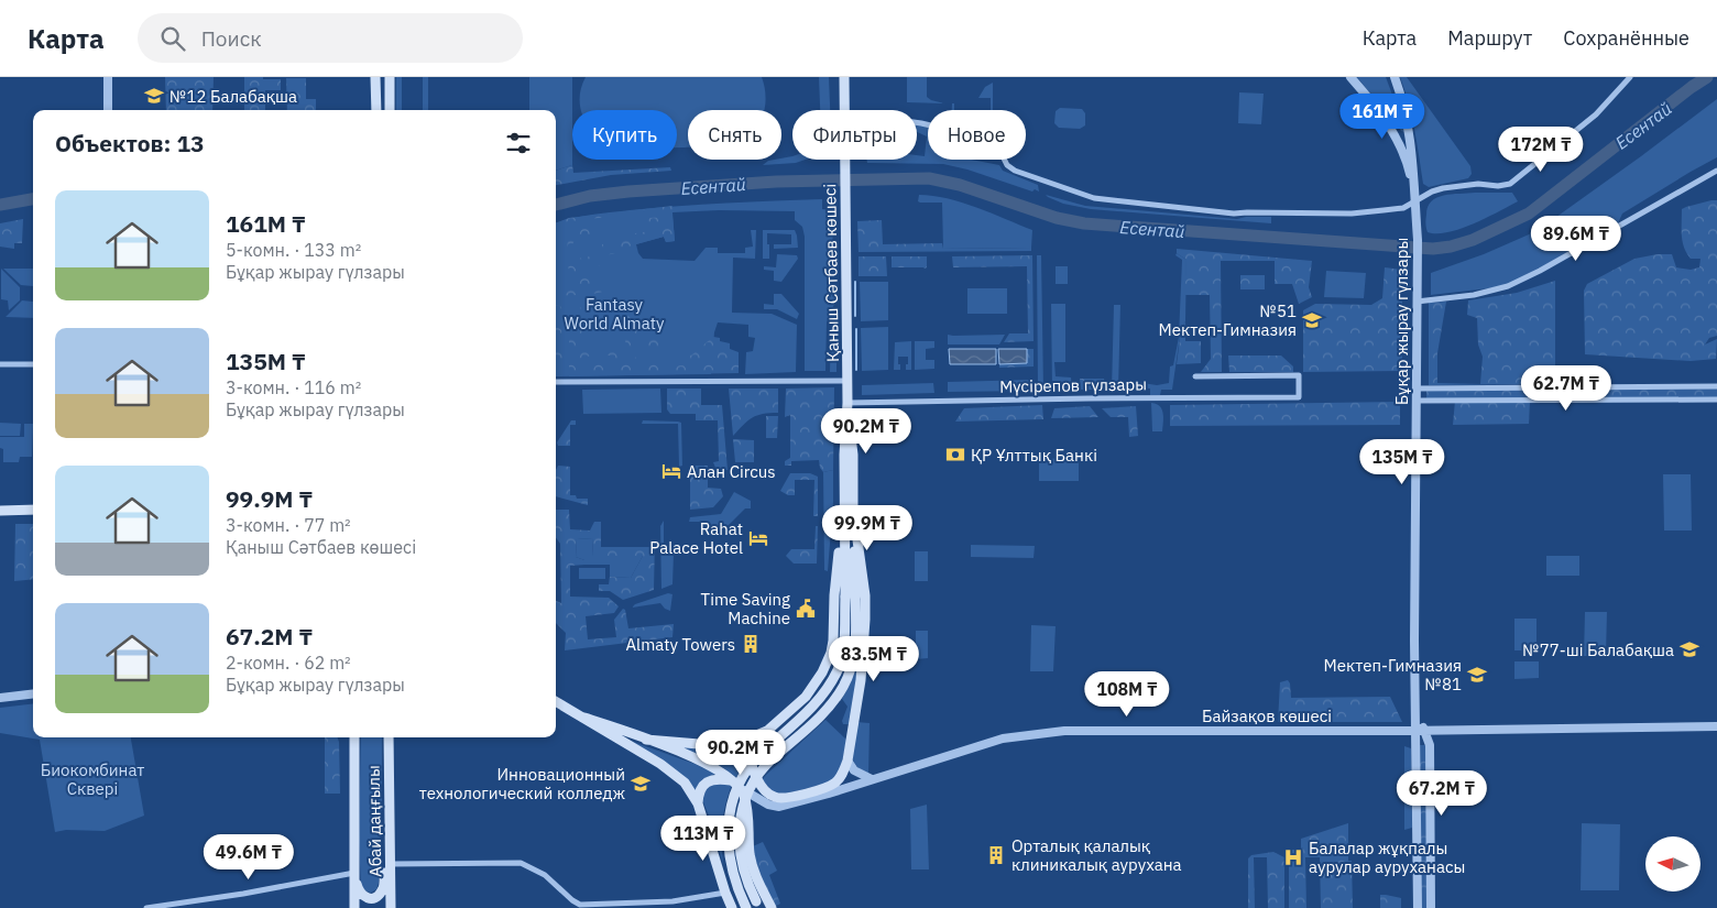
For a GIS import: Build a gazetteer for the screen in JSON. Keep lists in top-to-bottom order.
{
  "streets": {
    "main road": ["Қаныш Сәтбаев көшесі", "Байзақов көшесі", "Абай даңғылы"],
    "street": ["Бұқар жырау гүлзары", "Мүсірепов гүлзары"]
  },
  "crossings": [
    ["Қаныш Сәтбаев көшесі", "Мүсірепов гүлзары"],
    ["Бұқар жырау гүлзары", "Байзақов көшесі"]
  ],
  "water": ["Есентай"],
  "parks": ["Fantasy World Almaty", "Биокомбинат Сквері"],
  "places": {
    "school or university": [
      "№12 Балабақша",
      "№51 Мектеп-Гимназия",
      "№77-ші Балабақша",
      "Мектеп-Гимназия №81",
      "Инновационный технологический колледж"
    ],
    "bank": ["ҚР Ұлттық Банкі"],
    "hotel": ["Алан Circus", "Rahat Palace Hotel"],
    "public building": ["Time Saving Machine"],
    "building": ["Almaty Towers", "Орталық қалалық клиникалық аурухана"],
    "hospital": ["Балалар жұқпалы аурулар ауруханасы"]
  },
  "north": "left",
  "page": {
    "header": "Карта",
    "search": "Поиск",
    "nav": ["Карта", "Маршрут", "Сохранённые"],
    "price": [
      "161M ₸",
      "172M ₸",
      "89.6M ₸",
      "62.7M ₸",
      "90.2M ₸",
      "135M ₸",
      "99.9M ₸",
      "83.5M ₸",
      "108M ₸",
      "90.2M ₸",
      "67.2M ₸",
      "113M ₸",
      "49.6M ₸"
    ],
    "chip": [
      "Купить",
      "Снять",
      "Фильтры",
      "Новое"
    ],
    "heading": "Объектов: 13",
    "list": [
      {
        "name": "161M ₸",
        "note": "5-комн. · 133 m² · Бұқар жырау гүлзары"
      },
      {
        "name": "135M ₸",
        "note": "3-комн. · 116 m² · Бұқар жырау гүлзары"
      },
      {
        "name": "99.9M ₸",
        "note": "3-комн. · 77 m² · Қаныш Сәтбаев көшесі"
      },
      {
        "name": "67.2M ₸",
        "note": "2-комн. · 62 m² · Бұқар жырау гүлзары"
      }
    ]
  }
}
